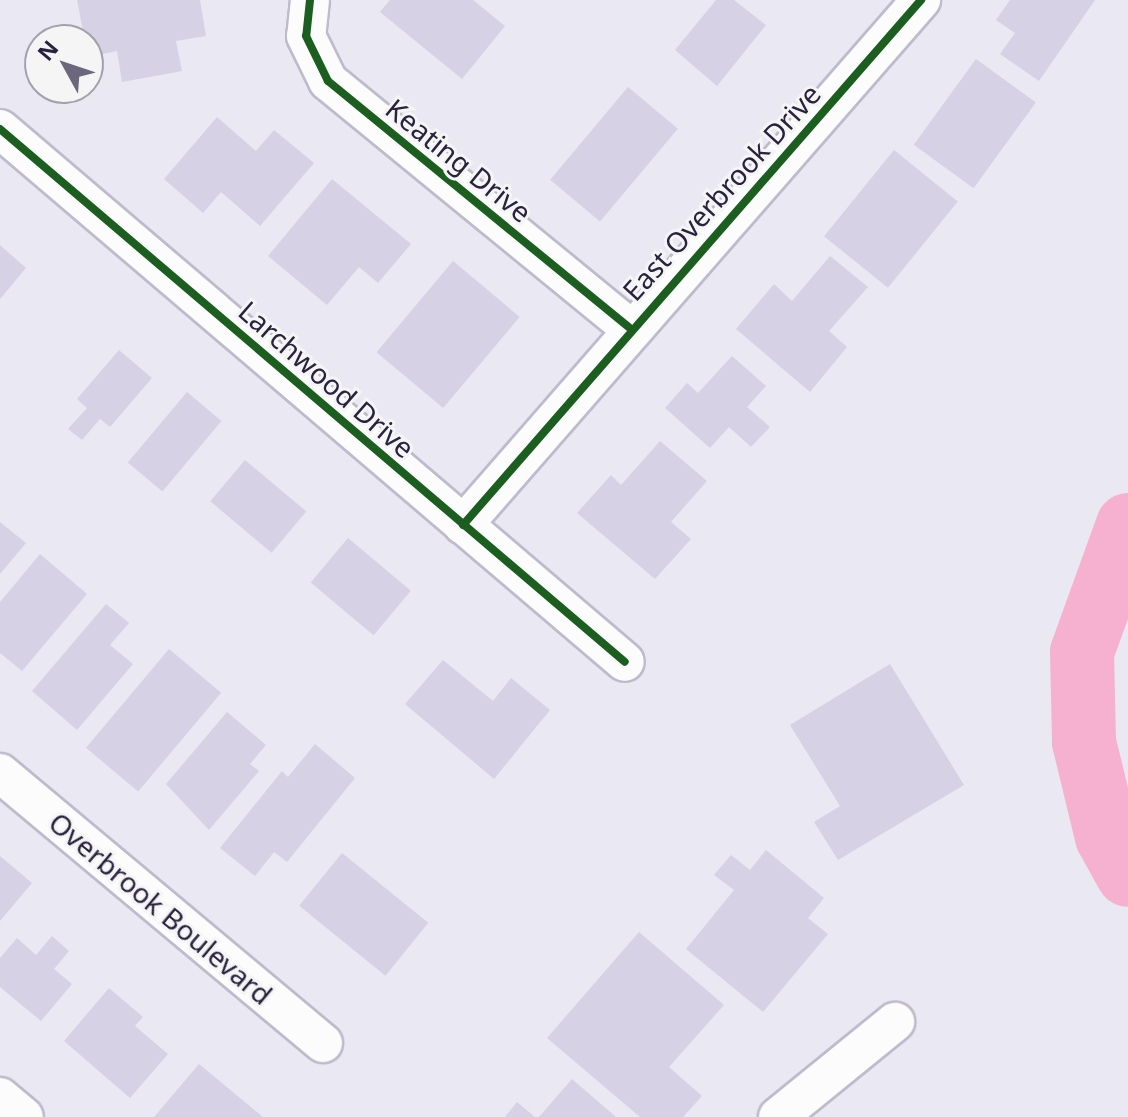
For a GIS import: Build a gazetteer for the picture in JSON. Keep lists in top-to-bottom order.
{
  "streets": {
    "street": [
      "Keating Drive",
      "East Overbrook Drive",
      "Larchwood Drive",
      "Overbrook Boulevard"
    ]
  },
  "crossings": [
    ["Keating Drive", "East Overbrook Drive"],
    ["East Overbrook Drive", "Larchwood Drive"]
  ],
  "north": "top left"
}
